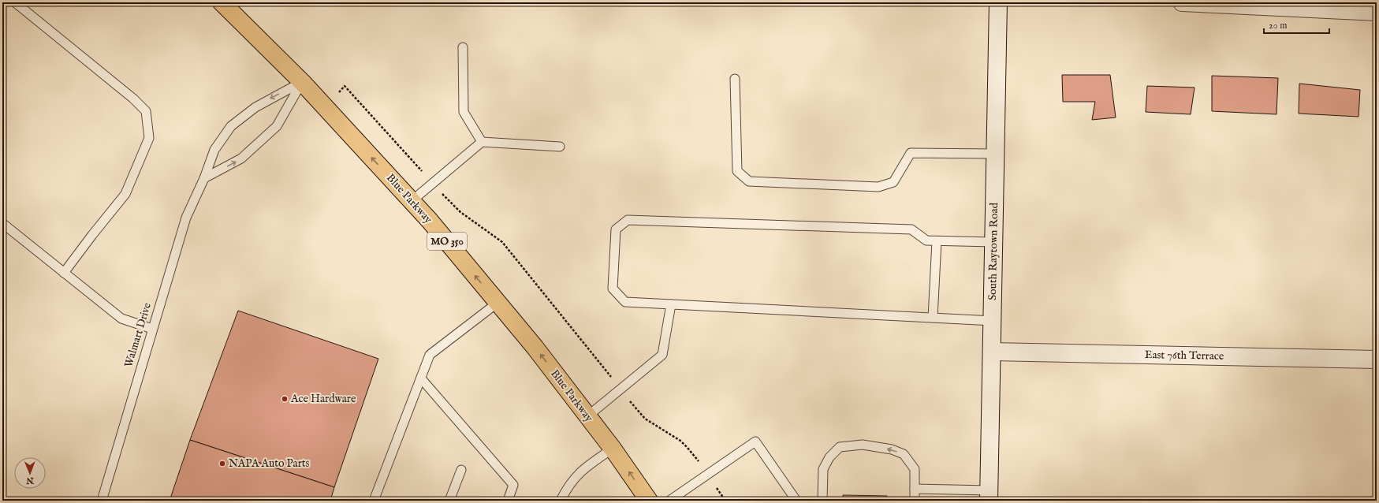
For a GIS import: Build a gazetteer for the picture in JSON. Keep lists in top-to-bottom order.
{
  "streets": {
    "highway": ["Blue Parkway", "MO 350"],
    "street": ["South Raytown Road", "East 76th Terrace"],
    "lane": ["Walmart Drive"]
  },
  "crossings": [
    ["Blue Parkway", "Walmart Drive"],
    ["South Raytown Road", "East 76th Terrace"]
  ],
  "one_way": ["Blue Parkway"],
  "places": ["Ace Hardware", "NAPA Auto Parts"],
  "scale_bar": "20 m",
  "north": "bottom"
}
